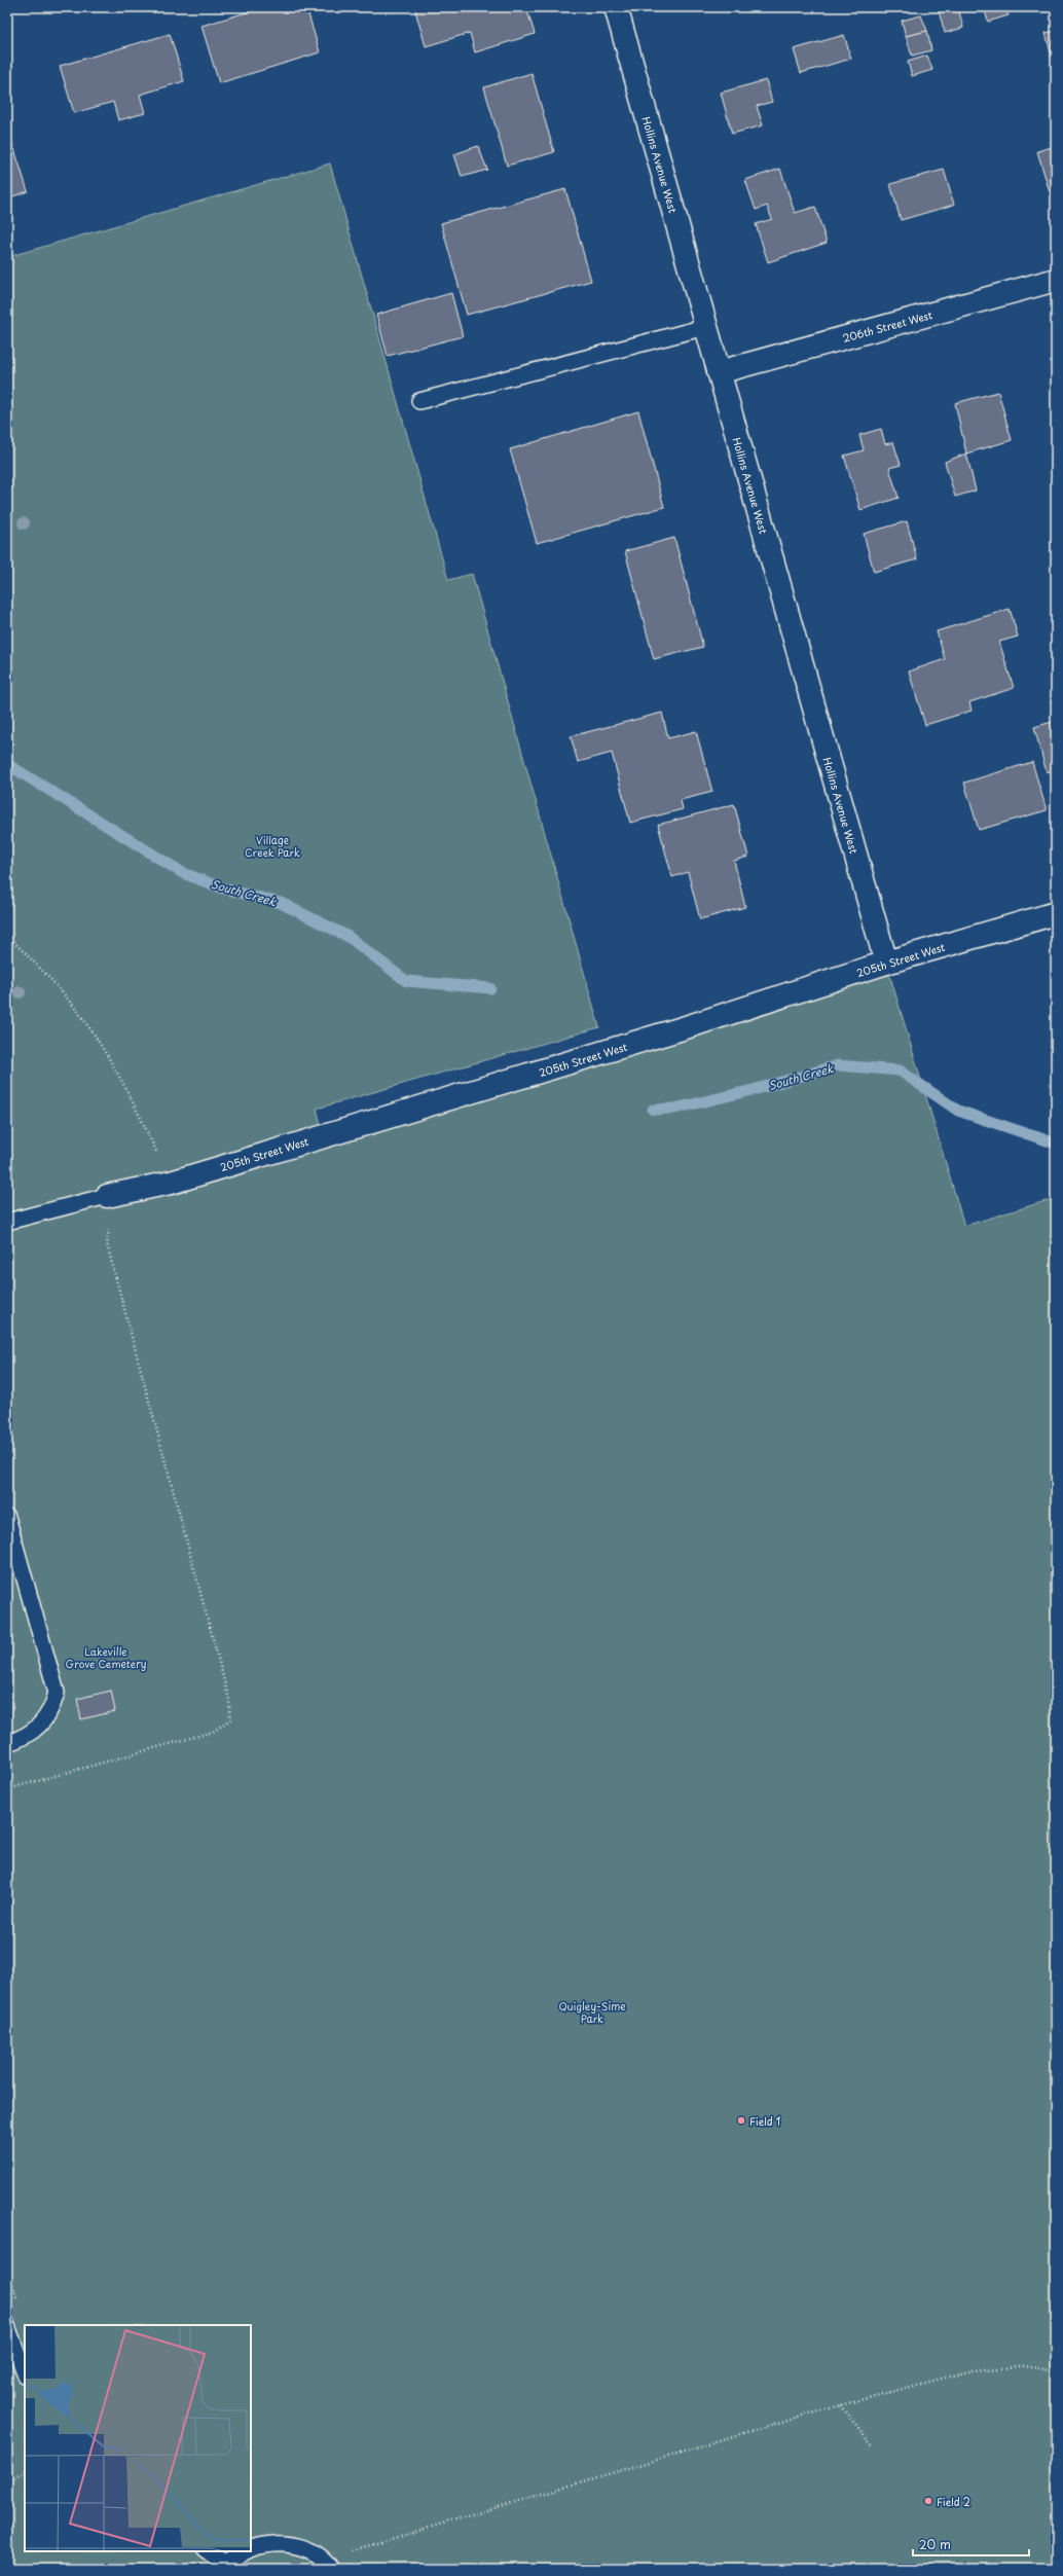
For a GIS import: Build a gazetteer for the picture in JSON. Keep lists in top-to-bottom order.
{
  "streets": {
    "street": ["Hollins Avenue West", "206th Street West", "205th Street West"]
  },
  "crossings": [
    ["Hollins Avenue West", "206th Street West"],
    ["Hollins Avenue West", "205th Street West"]
  ],
  "water": ["South Creek"],
  "parks": ["Village Creek Park", "Lakeville Grove Cemetery", "Quigley-Sime Park"],
  "places": ["Field 1", "Field 2"],
  "scale_bar": "20 m"
}
